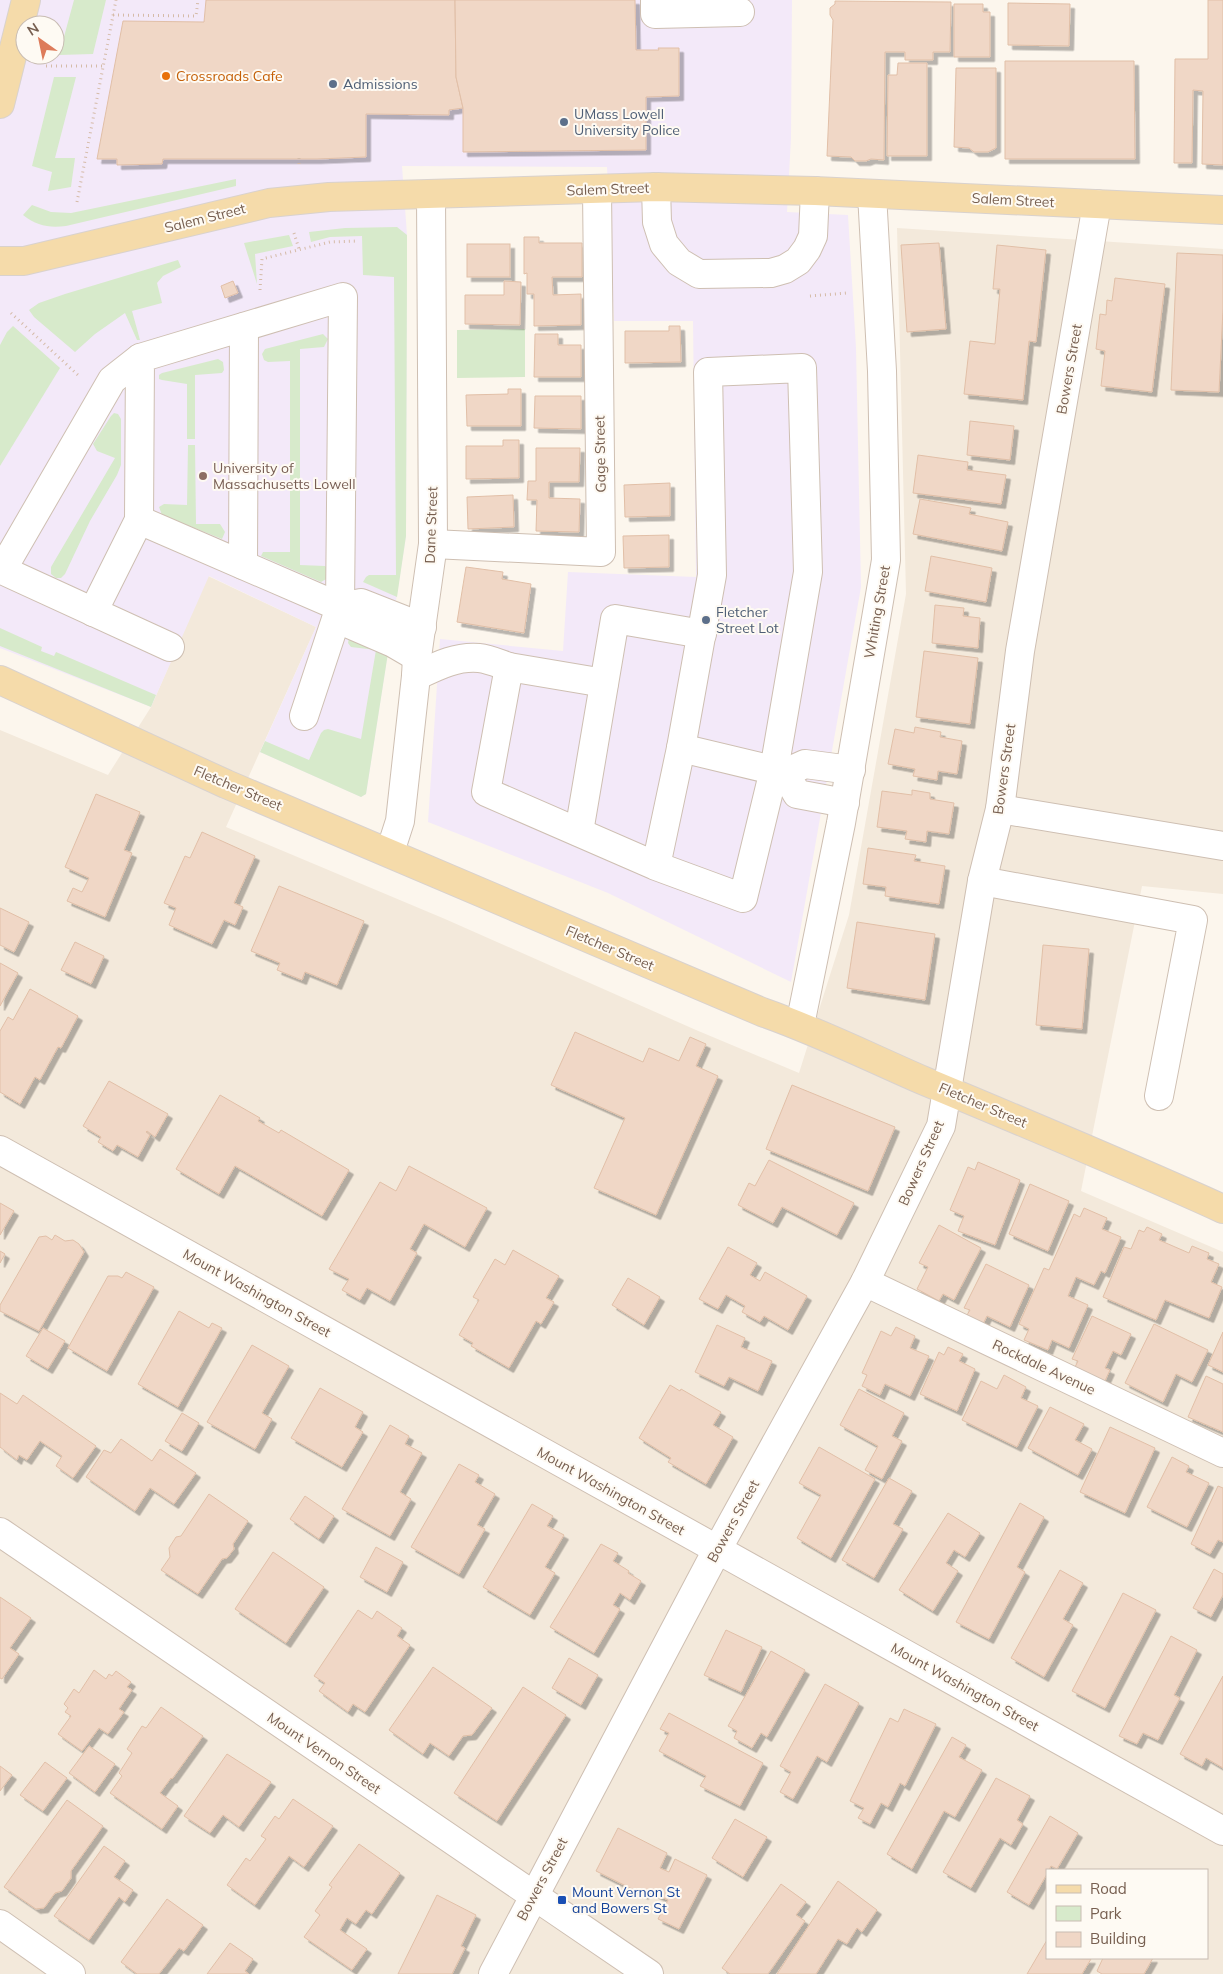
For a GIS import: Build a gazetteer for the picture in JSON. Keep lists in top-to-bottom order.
{
  "streets": {
    "main road": ["Salem Street", "Fletcher Street"],
    "street": [
      "Bowers Street",
      "Gage Street",
      "Dane Street",
      "Whiting Street",
      "Mount Washington Street",
      "Rockdale Avenue",
      "Mount Vernon Street"
    ]
  },
  "crossings": [
    ["Salem Street", "Bowers Street"],
    ["Salem Street", "Gage Street"],
    ["Salem Street", "Dane Street"],
    ["Salem Street", "Whiting Street"],
    ["Bowers Street", "Fletcher Street"],
    ["Bowers Street", "Mount Washington Street"],
    ["Bowers Street", "Rockdale Avenue"],
    ["Bowers Street", "Mount Vernon Street"],
    ["Gage Street", "Dane Street"],
    ["Dane Street", "Fletcher Street"],
    ["Whiting Street", "Fletcher Street"]
  ],
  "places": {
    "other": [
      "Crossroads Cafe",
      "Admissions",
      "UMass Lowell University Police",
      "University of Massachusetts Lowell",
      "Fletcher Street Lot"
    ],
    "transit": ["Mount Vernon St and Bowers St"]
  },
  "legend": ["Road", "Park", "Building"],
  "north": "top left"
}
